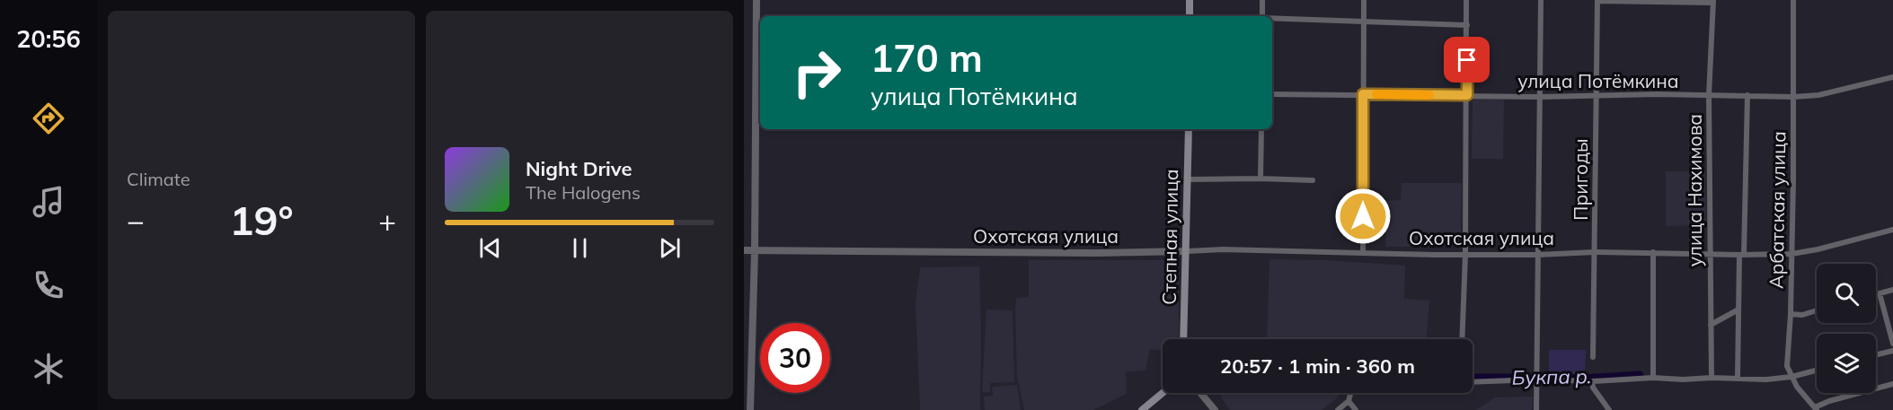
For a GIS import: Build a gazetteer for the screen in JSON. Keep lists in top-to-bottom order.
{
  "streets": {
    "main road": ["Степная улица"],
    "street": [
      "улица Потёмкина",
      "Пригоды",
      "улица Нахимова",
      "Арбатская улица",
      "Охотская улица"
    ]
  },
  "crossings": [
    ["улица Потёмкина", "Пригоды"],
    ["улица Потёмкина", "улица Нахимова"],
    ["улица Потёмкина", "Арбатская улица"],
    ["Пригоды", "улица Нахимова"],
    ["Пригоды", "Охотская улица"],
    ["улица Нахимова", "Охотская улица"],
    ["Арбатская улица", "Охотская улица"],
    ["Охотская улица", "Степная улица"]
  ],
  "water": ["Букпа р."],
  "page": {
    "tabs": "20:56",
    "tile": "Climate",
    "turn": ["170 m", "улица Потёмкина"],
    "song": ["Night Drive", "The Halogens"],
    "heat": ["−", "19°", "+"],
    "limit": "30",
    "trip": "20:57 · 1 min · 360 m"
  }
}
